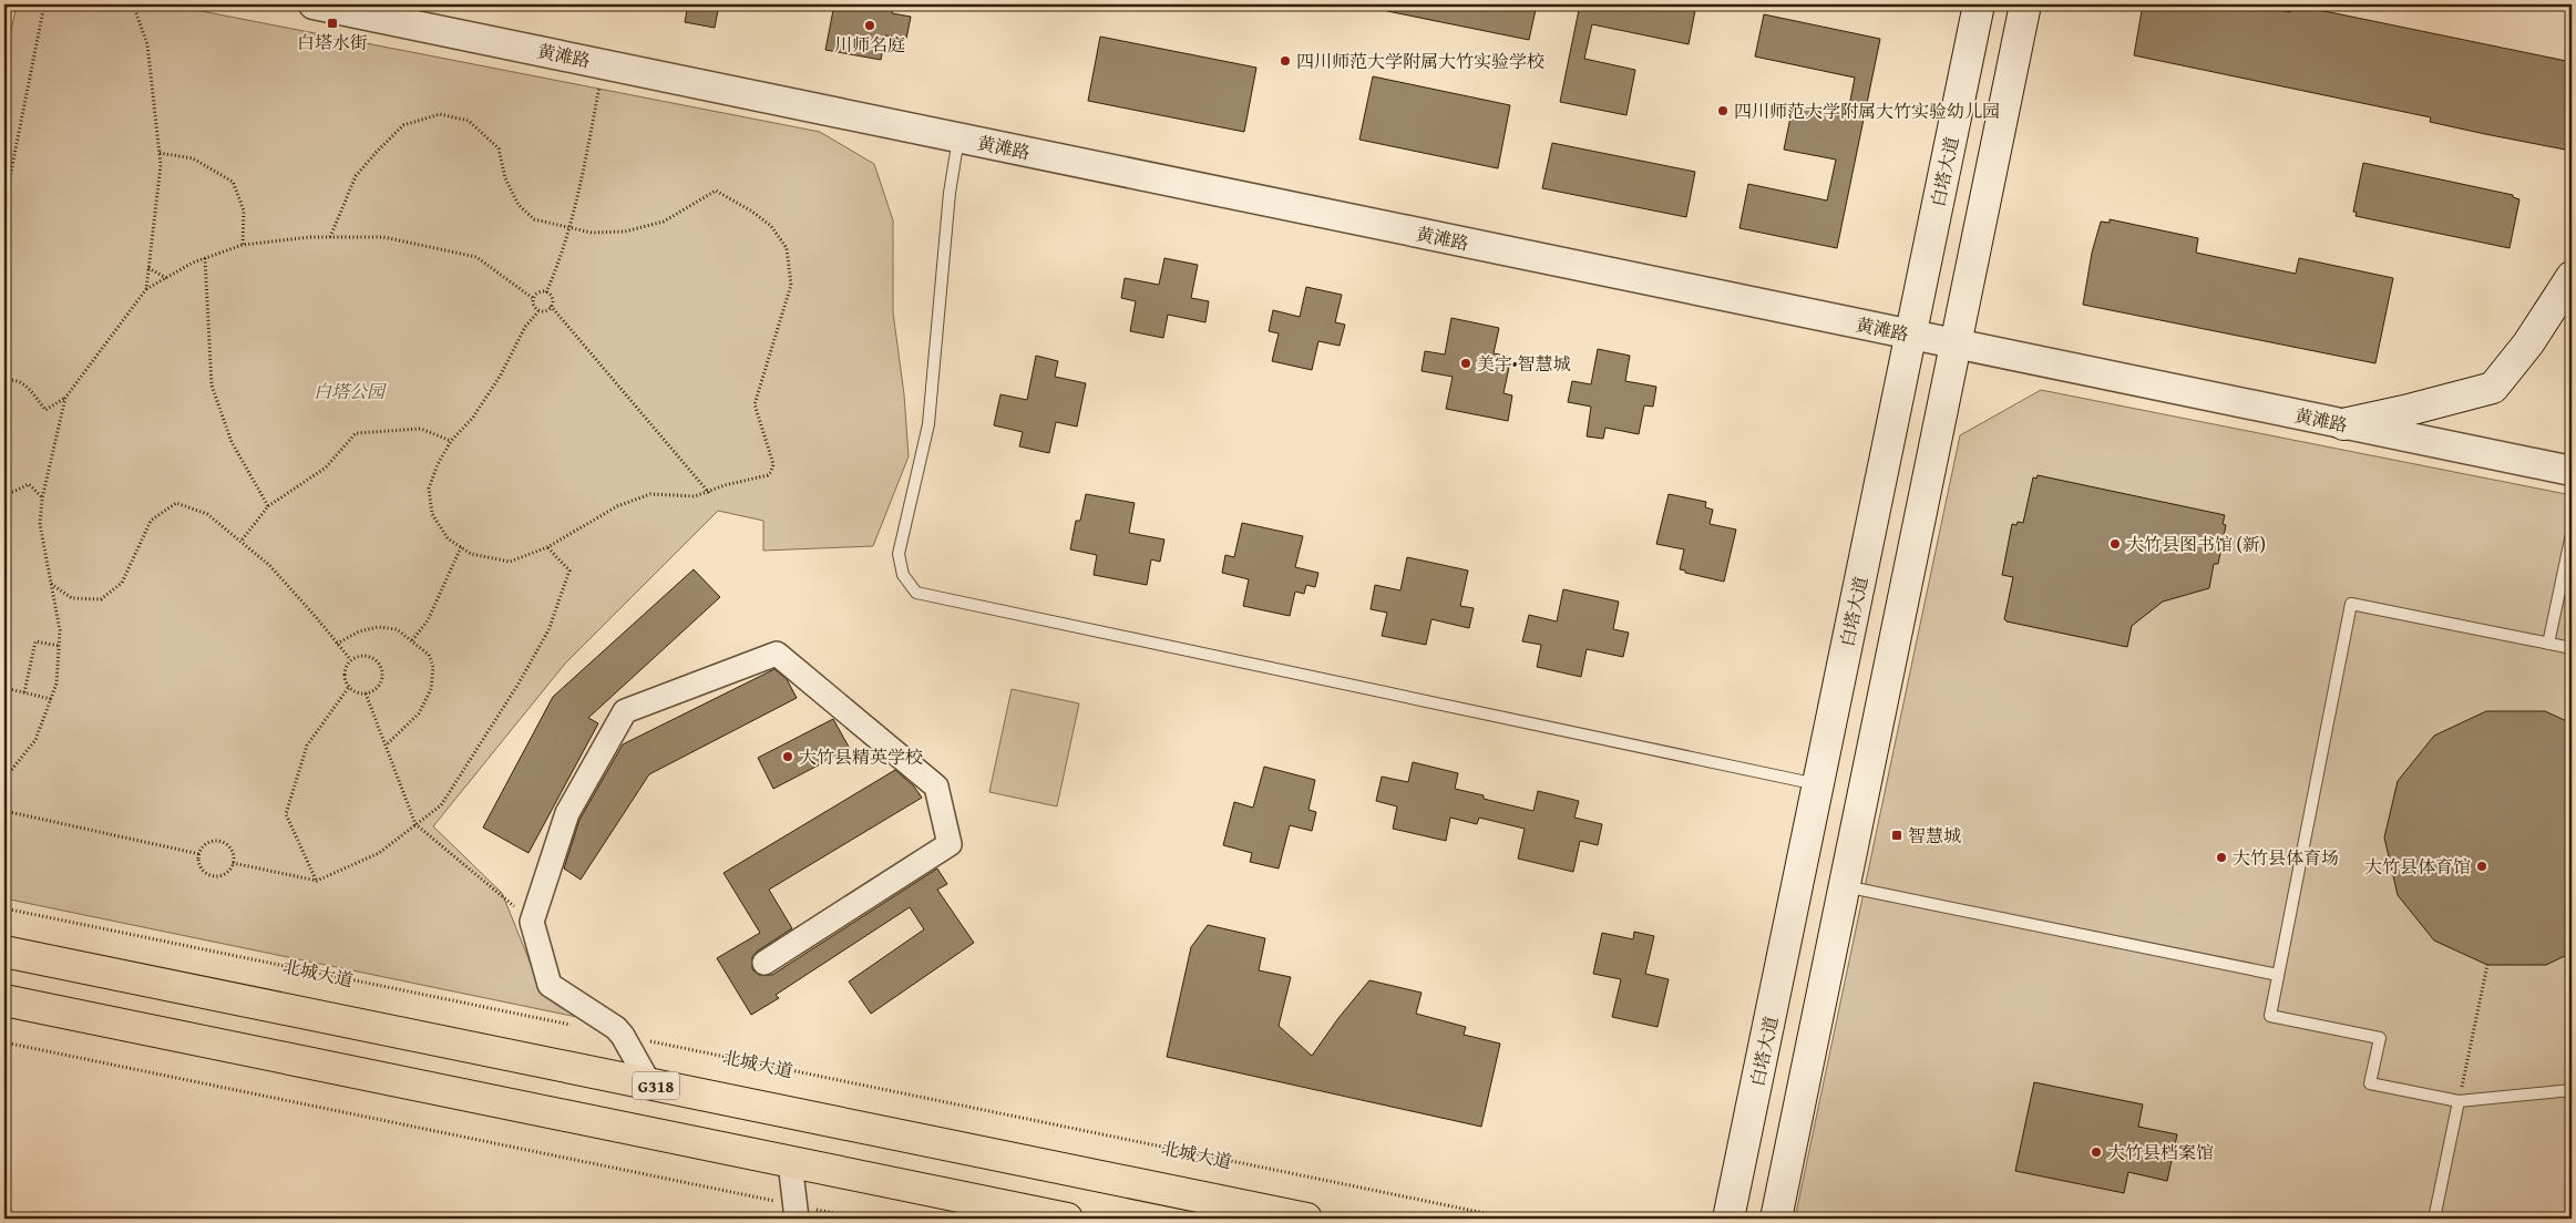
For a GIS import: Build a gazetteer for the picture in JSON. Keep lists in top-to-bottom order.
{
  "streets": {
    "highway": ["G318"],
    "main road": ["白塔大道"],
    "street": ["黄滩路"],
    "path": ["北城大道"]
  },
  "crossings": [
    ["黄滩路", "白塔大道"]
  ],
  "parks": ["白塔公园"],
  "places": {
    "transit": ["白塔水街", "智慧城"],
    "other": [
      "川师名庭",
      "四川师范大学附属大竹实验学校",
      "四川师范大学附属大竹实验幼儿园",
      "美宇•智慧城",
      "大竹县图书馆 (新)",
      "大竹县精英学校",
      "大竹县体育场",
      "大竹县体育馆",
      "大竹县档案馆"
    ]
  }
}
